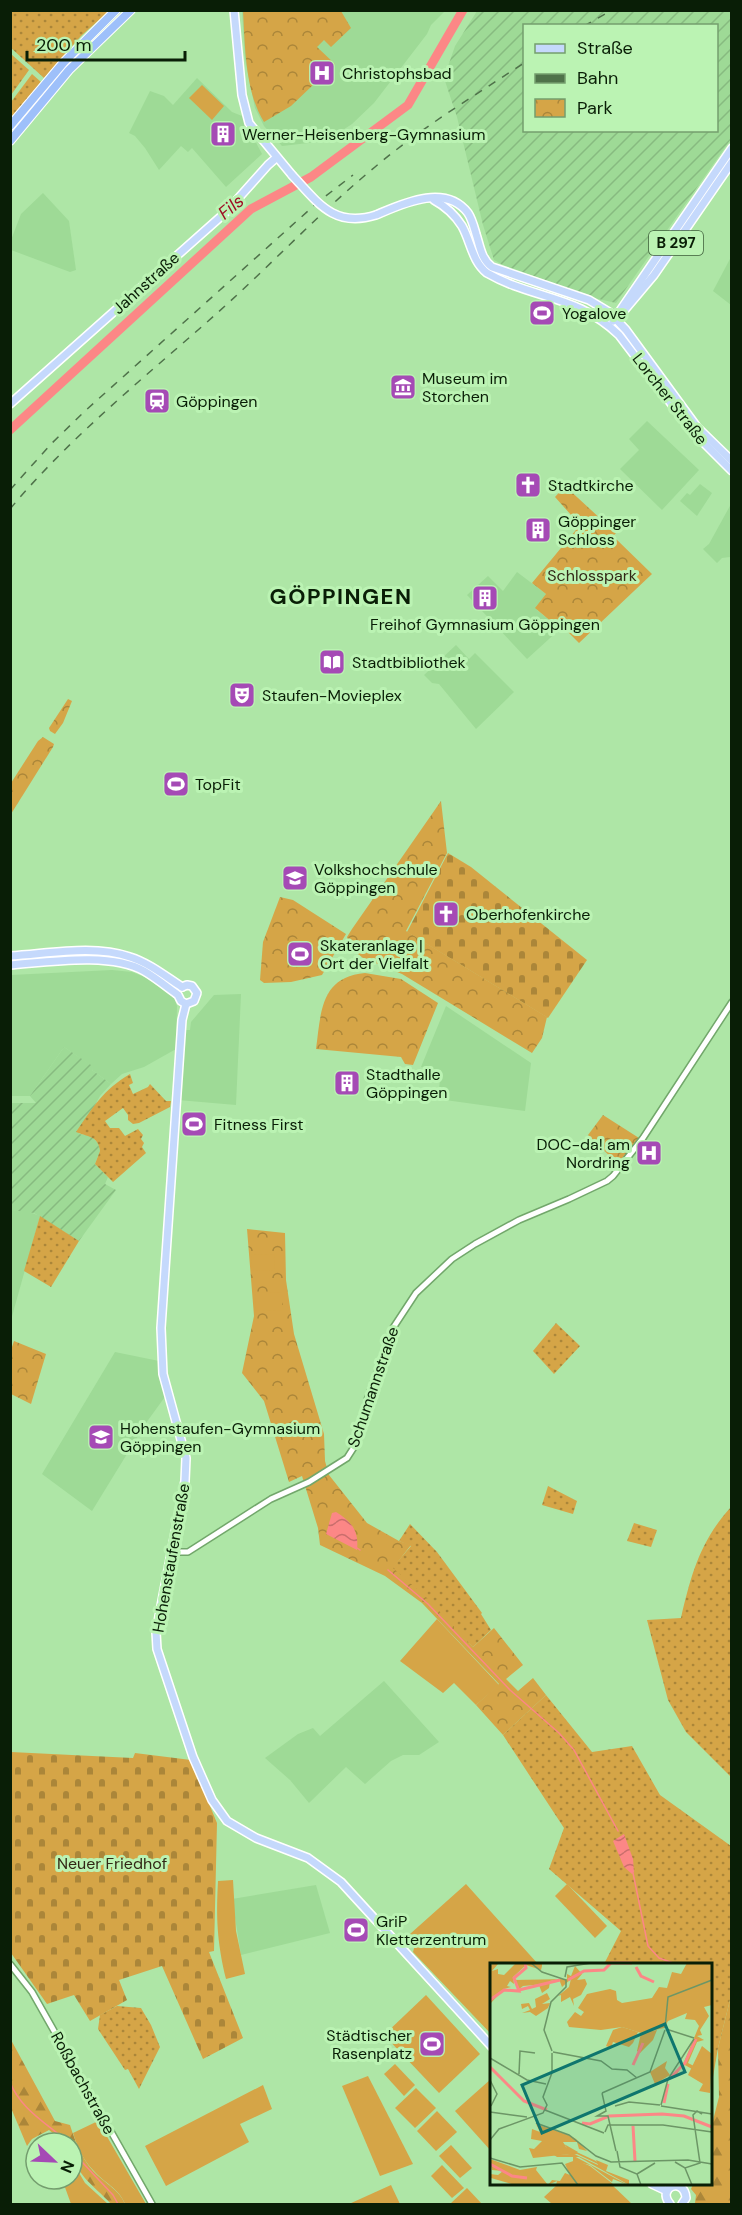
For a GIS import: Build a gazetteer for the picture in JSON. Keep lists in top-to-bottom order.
{
  "streets": {
    "main road": [
      "B 297",
      "Jahnstraße",
      "Lorcher Straße",
      "Hohenstaufenstraße"
    ],
    "street": ["Schumannstraße", "Roßbachstraße"]
  },
  "crossings": [
    ["B 297", "Lorcher Straße"],
    ["Schumannstraße", "Hohenstaufenstraße"]
  ],
  "districts": ["GÖPPINGEN"],
  "water": ["Fils"],
  "parks": ["Schlosspark", "Neuer Friedhof"],
  "places": {
    "hospital": ["Christophsbad", "DOC-da! am Nordring"],
    "building": [
      "Werner-Heisenberg-Gymnasium",
      "Göppinger Schloss",
      "Freihof Gymnasium Göppingen",
      "Stadthalle Göppingen"
    ],
    "sports": [
      "Yogalove",
      "TopFit",
      "Skateranlage | Ort der Vielfalt",
      "Fitness First",
      "GriP Kletterzentrum",
      "Städtischer Rasenplatz"
    ],
    "museum": ["Museum im Storchen"],
    "station": ["Göppingen"],
    "church": ["Stadtkirche", "Oberhofenkirche"],
    "library": ["Stadtbibliothek"],
    "theatre": ["Staufen-Movieplex"],
    "school or university": ["Volkshochschule Göppingen", "Hohenstaufen-Gymnasium Göppingen"]
  },
  "legend": ["Straße", "Bahn", "Park"],
  "scale_bar": "200 m",
  "north": "bottom right"
}
